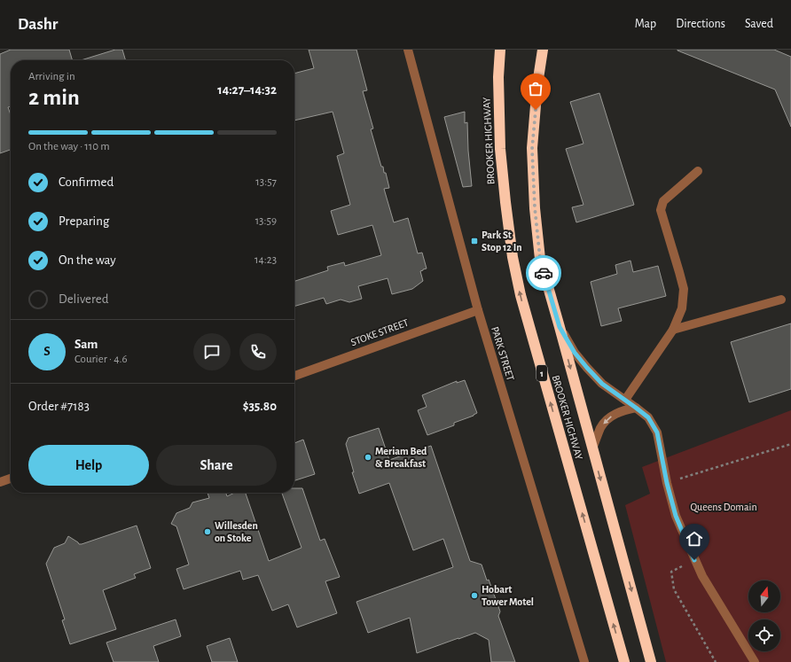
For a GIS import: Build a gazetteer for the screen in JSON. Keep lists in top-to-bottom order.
{
  "streets": {
    "highway": ["BROOKER HIGHWAY", "1"],
    "street": ["STOKE STREET", "PARK STREET"]
  },
  "crossings": [
    ["STOKE STREET", "PARK STREET"]
  ],
  "parks": ["Queens Domain"],
  "places": {
    "transit": ["Park St Stop 12 In"],
    "other": ["Meriam Bed & Breakfast", "Willesden on Stoke", "Hobart Tower Motel"]
  },
  "north": "top",
  "page": {
    "header": "Dashr",
    "nav": ["Map", "Directions", "Saved"],
    "heading": ["2 min", "Arriving in", "14:27–14:32"],
    "panel": [
      "Sam",
      "Courier · 4.6",
      "Order #7183",
      "$35.80"
    ],
    "bar": "On the way · 110 m",
    "list": [
      ["Confirmed", "13:57"],
      ["Preparing", "13:59"],
      ["On the way", "14:23"],
      "Delivered"
    ],
    "round": "S",
    "buttons": ["Help", "Share"]
  }
}
